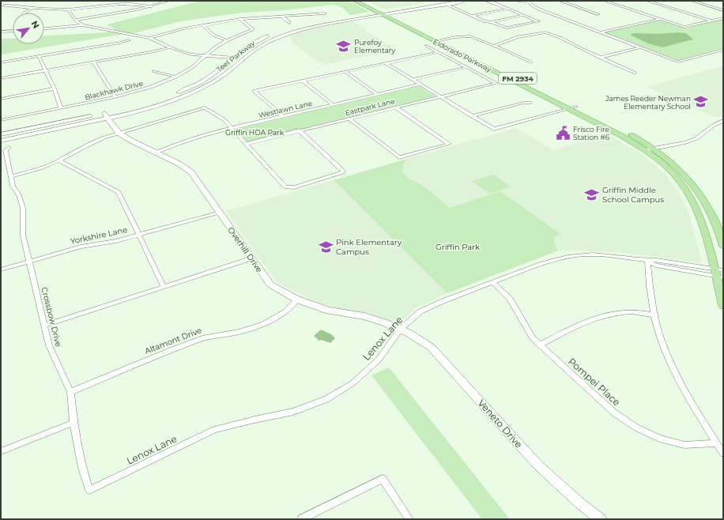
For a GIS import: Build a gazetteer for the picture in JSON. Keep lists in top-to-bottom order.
{
  "streets": {
    "main road": [
      "Eldorado Parkway",
      "Teel Parkway",
      "FM 2934",
      "Overhill Drive",
      "Veneto Drive"
    ],
    "street": [
      "Blackhawk Drive",
      "Eastpark Lane",
      "Westlawn Lane",
      "Yorkshire Lane",
      "Crossbow Drive",
      "Lenox Lane",
      "Altamont Drive",
      "Pompei Place"
    ]
  },
  "crossings": [
    ["Eldorado Parkway", "Teel Parkway"],
    ["Eldorado Parkway", "Lenox Lane"],
    ["Teel Parkway", "Overhill Drive"],
    ["Westlawn Lane", "Overhill Drive"],
    ["Yorkshire Lane", "Overhill Drive"],
    ["Yorkshire Lane", "Crossbow Drive"],
    ["Overhill Drive", "Lenox Lane"],
    ["Overhill Drive", "Altamont Drive"],
    ["Overhill Drive", "Veneto Drive"],
    ["Crossbow Drive", "Lenox Lane"],
    ["Crossbow Drive", "Altamont Drive"],
    ["Lenox Lane", "Pompei Place"],
    ["Lenox Lane", "Veneto Drive"]
  ],
  "parks": ["Griffin HOA Park", "Griffin Park"],
  "places": {
    "school or university": [
      "Purefoy Elementary",
      "James Reeder Newman Elementary School",
      "Griffin Middle School Campus",
      "Pink Elementary Campus"
    ],
    "public building": ["Frisco Fire Station #6"]
  },
  "north": "top right"
}
